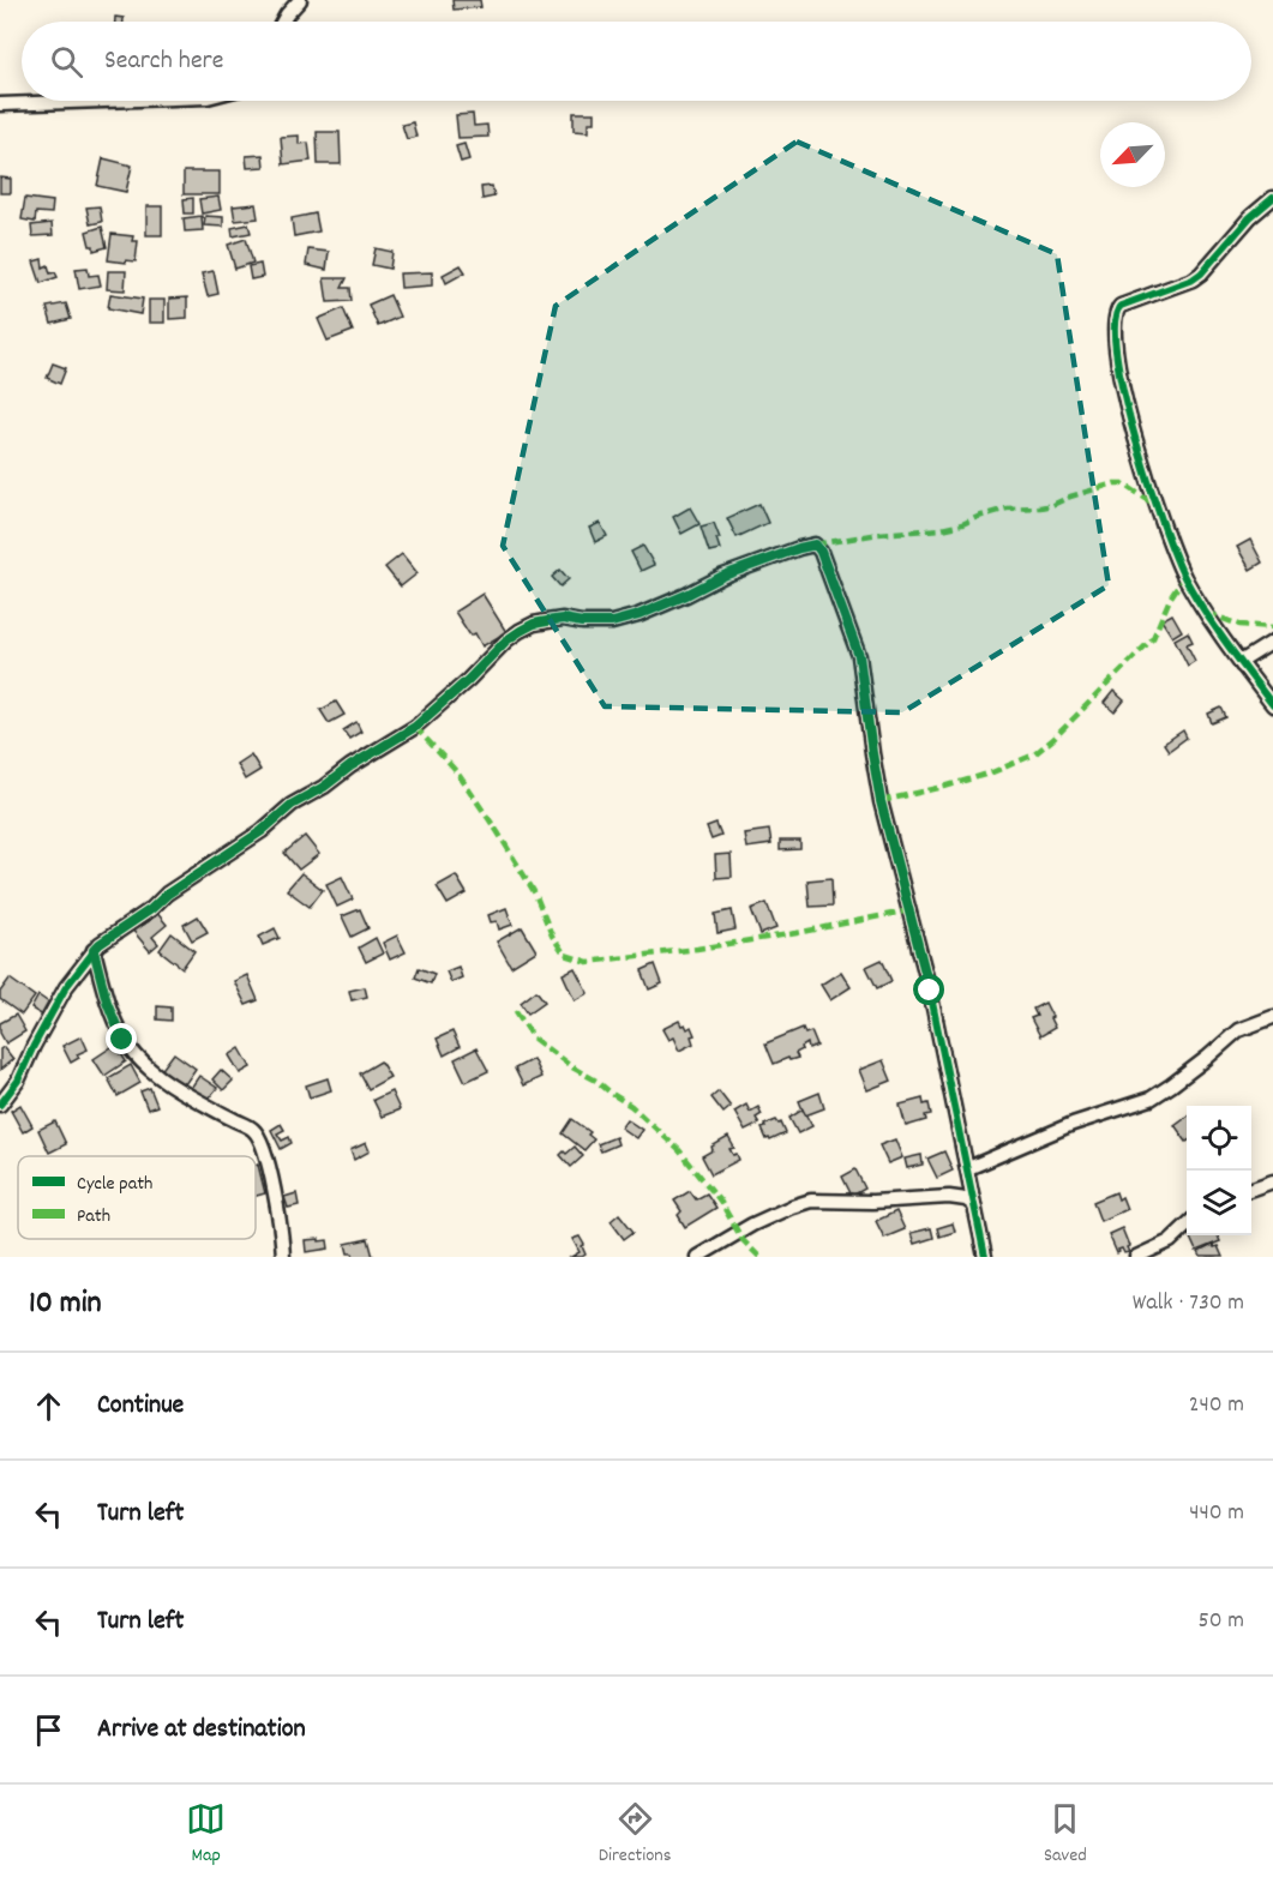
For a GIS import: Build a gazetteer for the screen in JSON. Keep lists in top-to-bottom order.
{
  "legend": ["Cycle path", "Path"],
  "north": "bottom left",
  "page": {
    "search": "Search here",
    "heading": ["10 min", "Walk · 730 m"],
    "list": [
      ["Continue", "240 m"],
      ["Turn left", "440 m"],
      ["Turn left", "50 m"],
      "Arrive at destination"
    ],
    "nav": ["Map", "Directions", "Saved"]
  }
}
